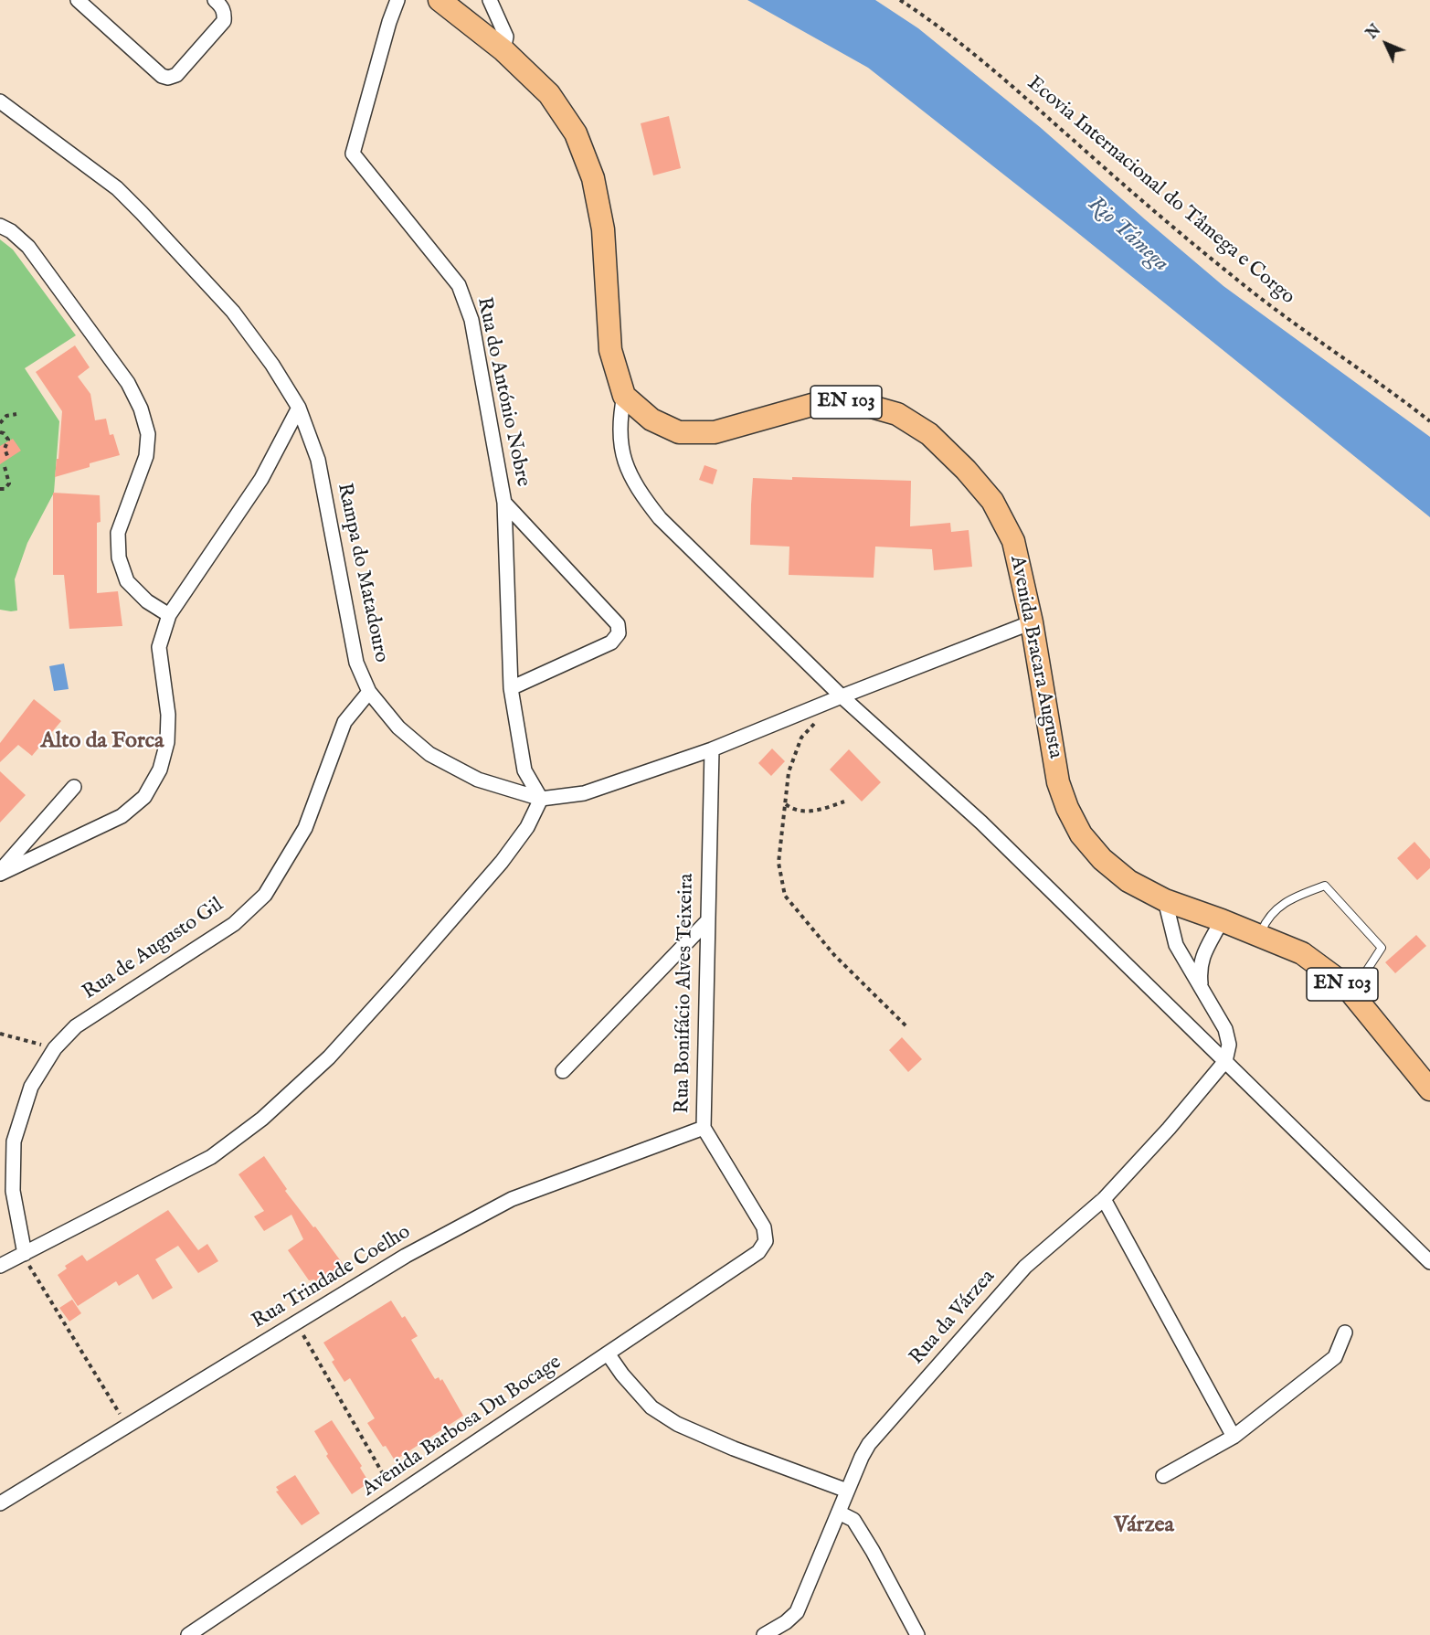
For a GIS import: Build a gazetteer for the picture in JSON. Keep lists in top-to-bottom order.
{
  "streets": {
    "main road": ["EN 103", "Avenida Bracara Augusta"],
    "street": [
      "Rua do António Nobre",
      "Rampa do Matadouro",
      "Rua de Augusto Gil",
      "Rua Bonifácio Alves Teixeira",
      "Rua Trindade Coelho",
      "Rua da Várzea",
      "Avenida Barbosa Du Bocage"
    ],
    "path": ["Ecovia Internacional do Tâmega e Corgo"]
  },
  "crossings": [
    ["Rua do António Nobre", "Rampa do Matadouro"],
    ["EN 103", "Avenida Bracara Augusta"],
    ["Rampa do Matadouro", "Avenida Bracara Augusta"],
    ["Rampa do Matadouro", "Rua de Augusto Gil"],
    ["Rampa do Matadouro", "Rua Bonifácio Alves Teixeira"],
    ["Rua Bonifácio Alves Teixeira", "Rua Trindade Coelho"],
    ["Rua Bonifácio Alves Teixeira", "Avenida Barbosa Du Bocage"]
  ],
  "districts": ["Alto da Forca", "Várzea"],
  "water": ["Rio Tâmega"],
  "north": "top left"
}
